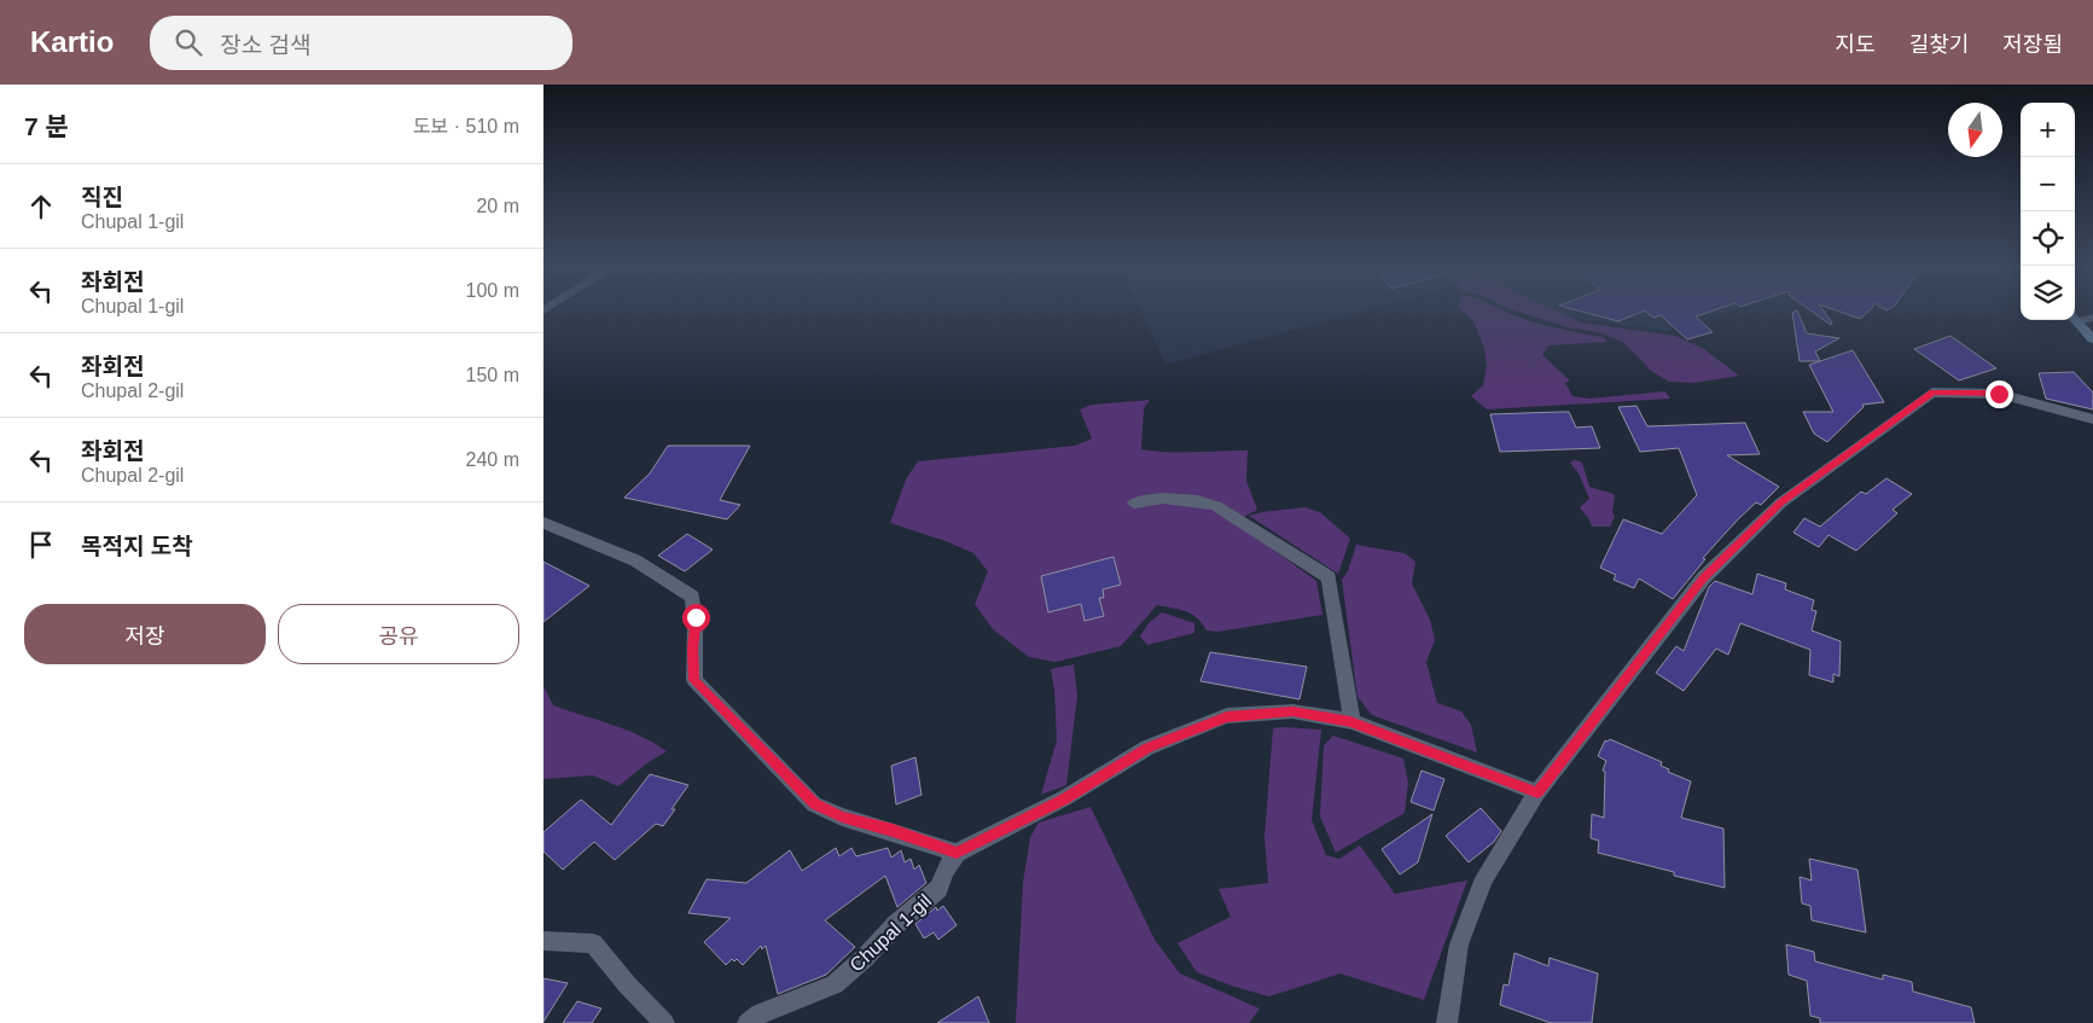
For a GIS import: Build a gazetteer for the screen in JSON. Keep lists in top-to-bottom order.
{
  "streets": {
    "street": ["Chupal 1-gil"]
  },
  "north": "bottom",
  "page": {
    "header": "Kartio",
    "search": "장소 검색",
    "nav": ["지도", "길찾기", "저장됨"],
    "heading": ["7 분", "도보 · 510 m"],
    "map_buttons": ["+", "−"],
    "list": [
      ["직진", "Chupal 1-gil", "20 m"],
      ["좌회전", "Chupal 1-gil", "100 m"],
      ["좌회전", "Chupal 2-gil", "150 m"],
      ["좌회전", "Chupal 2-gil", "240 m"],
      "목적지 도착"
    ],
    "buttons": ["저장", "공유"]
  }
}
